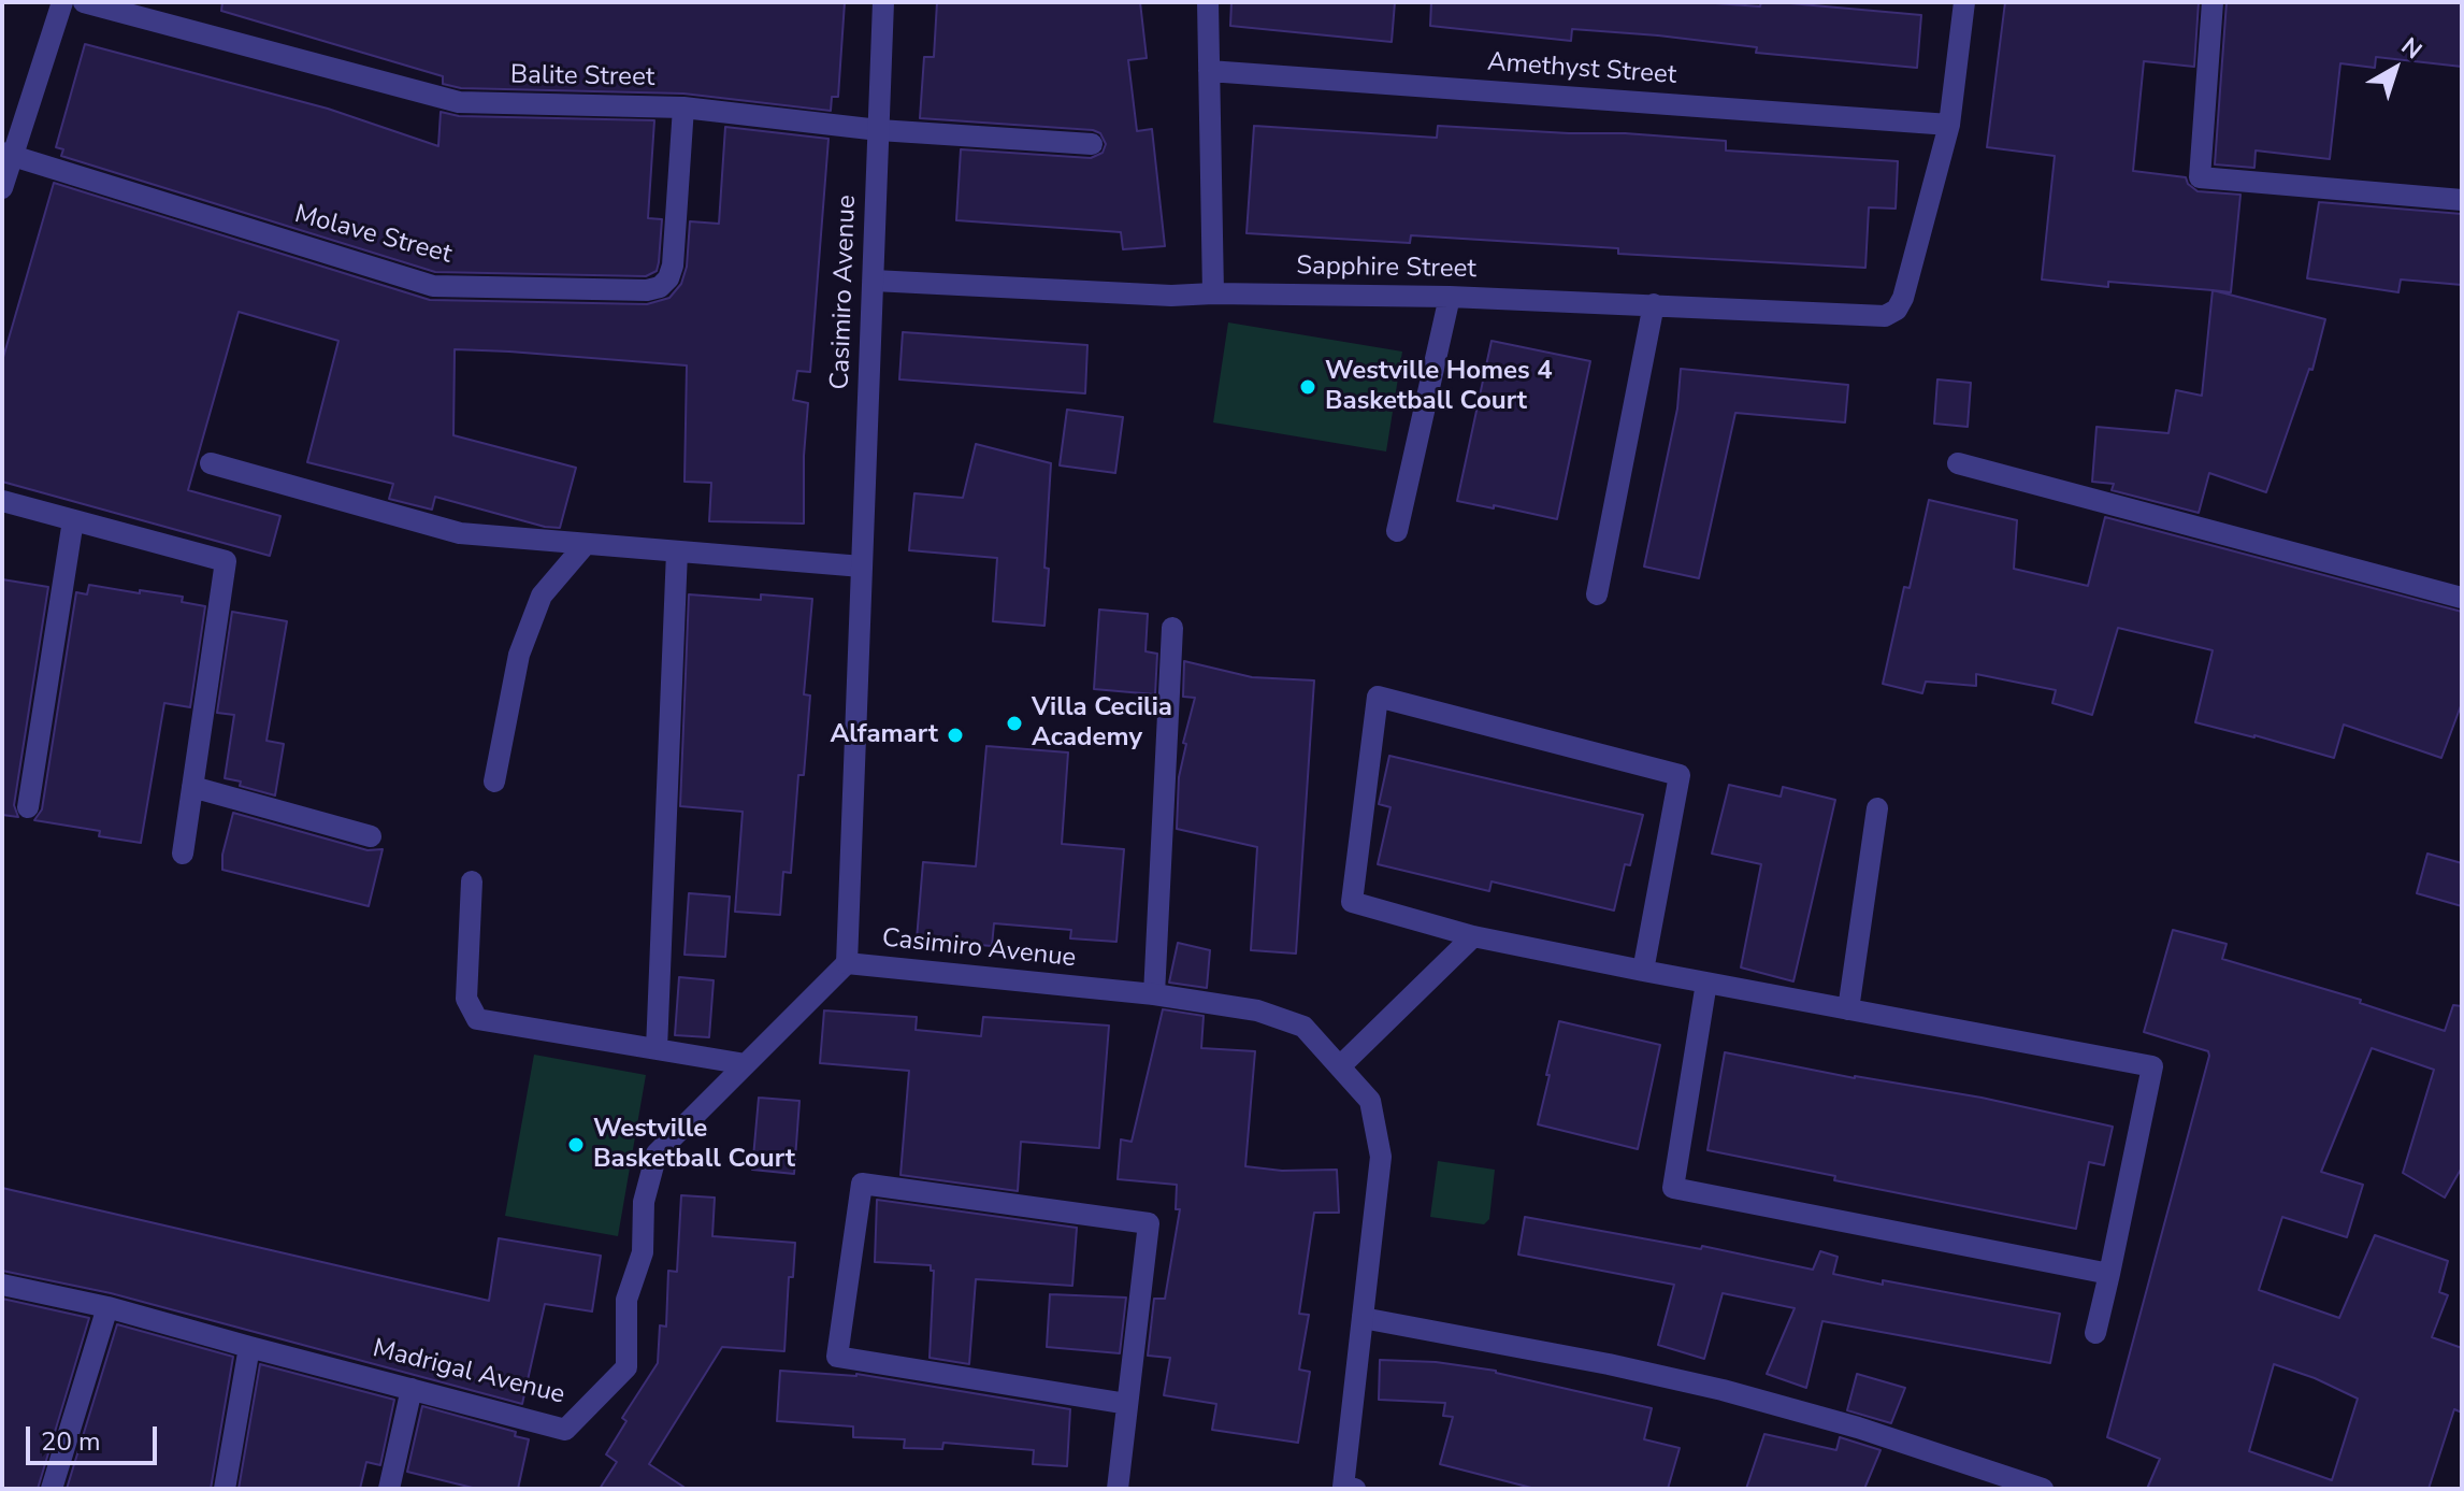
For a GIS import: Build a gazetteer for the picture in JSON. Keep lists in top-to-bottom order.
{
  "streets": {
    "street": [
      "Amethyst Street",
      "Balite Street",
      "Molave Street",
      "Sapphire Street",
      "Casimiro Avenue",
      "Madrigal Avenue"
    ]
  },
  "crossings": [
    ["Amethyst Street", "Sapphire Street"],
    ["Balite Street", "Molave Street"],
    ["Balite Street", "Casimiro Avenue"],
    ["Sapphire Street", "Casimiro Avenue"],
    ["Casimiro Avenue", "Madrigal Avenue"]
  ],
  "places": [
    "Westville Homes 4 Basketball Court",
    "Villa Cecilia Academy",
    "Alfamart",
    "Westville Basketball Court"
  ],
  "scale_bar": "20 m",
  "north": "top right"
}
